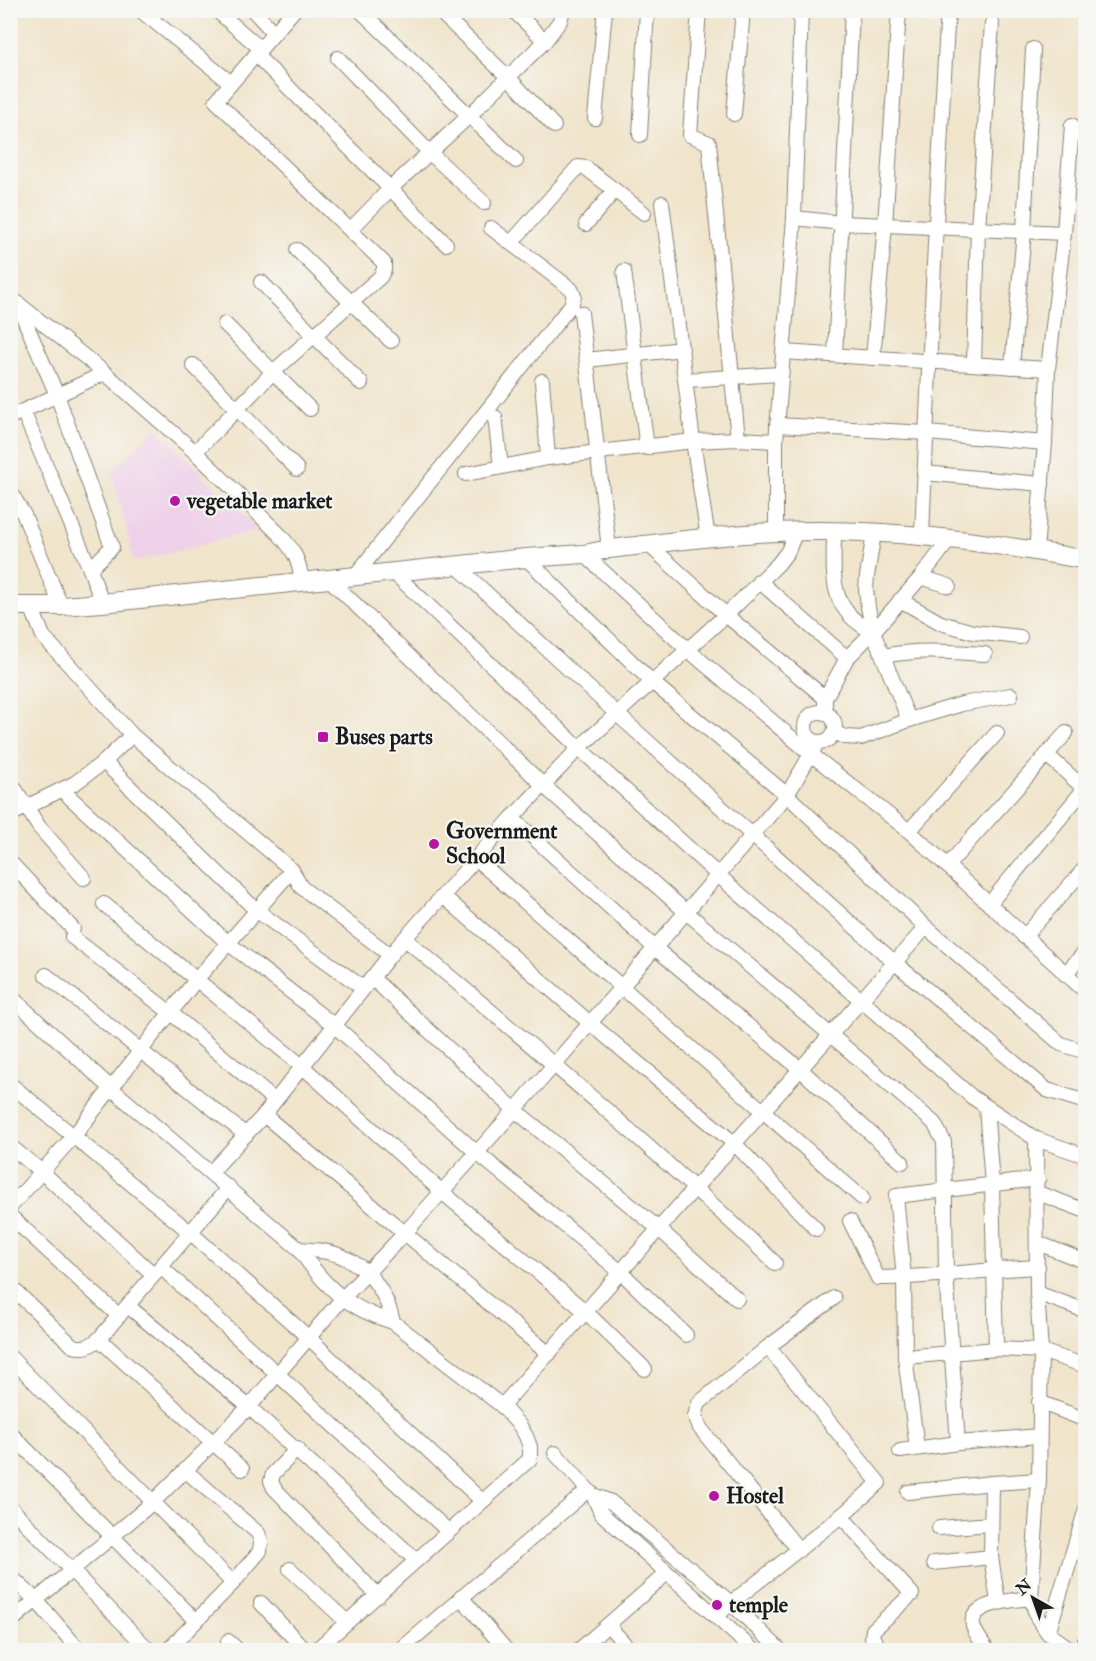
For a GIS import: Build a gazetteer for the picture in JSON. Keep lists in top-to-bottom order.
{
  "places": {
    "other": [
      "vegetable market",
      "Government School",
      "Hostel",
      "temple"
    ],
    "transit": ["Buses parts"]
  },
  "north": "top left"
}
